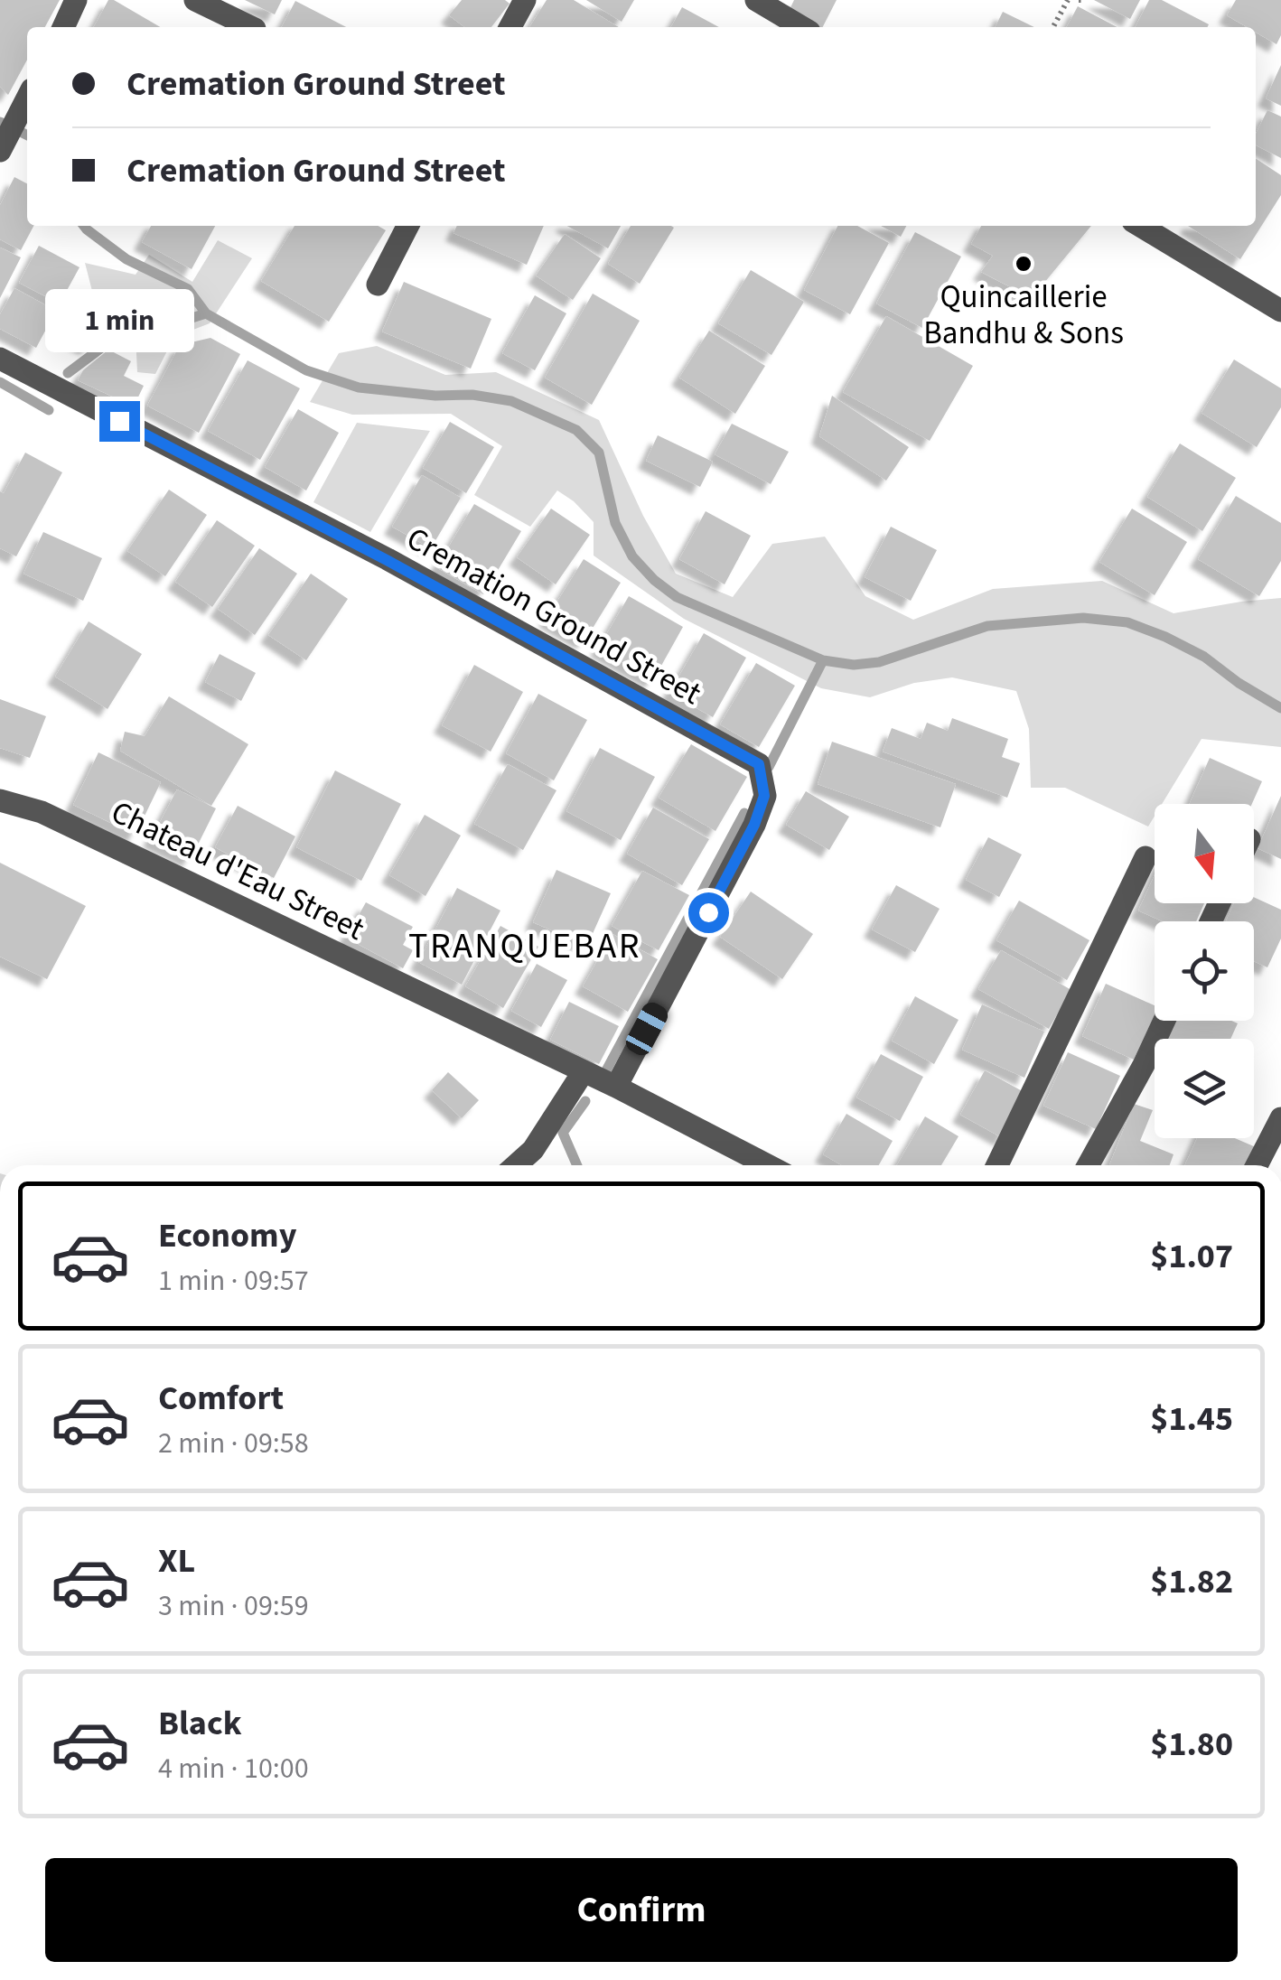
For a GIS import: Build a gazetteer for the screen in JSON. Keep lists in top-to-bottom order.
{
  "streets": {
    "street": ["Cremation Ground Street", "Chateau d'Eau Street"]
  },
  "crossings": [
    ["Cremation Ground Street", "Chateau d'Eau Street"]
  ],
  "districts": ["TRANQUEBAR"],
  "places": ["Quincaillerie Bandhu & Sons"],
  "north": "bottom",
  "page": {
    "banner": ["Cremation Ground Street", "Cremation Ground Street"],
    "bubble": "1 min",
    "list": [
      {
        "name": "Economy",
        "note": "1 min · 09:57",
        "value": "$1.07"
      },
      {
        "name": "Comfort",
        "note": "2 min · 09:58",
        "value": "$1.45"
      },
      {
        "name": "XL",
        "note": "3 min · 09:59",
        "value": "$1.82"
      },
      {
        "name": "Black",
        "note": "4 min · 10:00",
        "value": "$1.80"
      }
    ],
    "buttons": "Confirm"
  }
}
